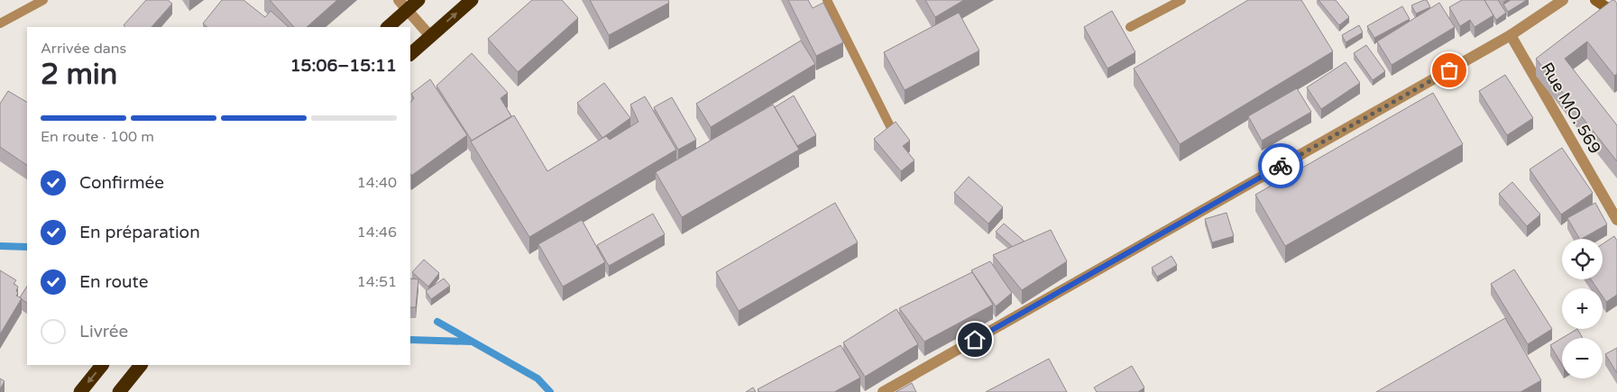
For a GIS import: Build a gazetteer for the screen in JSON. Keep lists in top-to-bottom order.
{
  "streets": {
    "street": ["Rue MO. 569"]
  },
  "page": {
    "heading": ["2 min", "Arrivée dans", "15:06–15:11"],
    "bar": "En route · 100 m",
    "list": [
      ["Confirmée", "14:40"],
      ["En préparation", "14:46"],
      ["En route", "14:51"],
      "Livrée"
    ],
    "map_buttons": ["+", "−"]
  }
}
